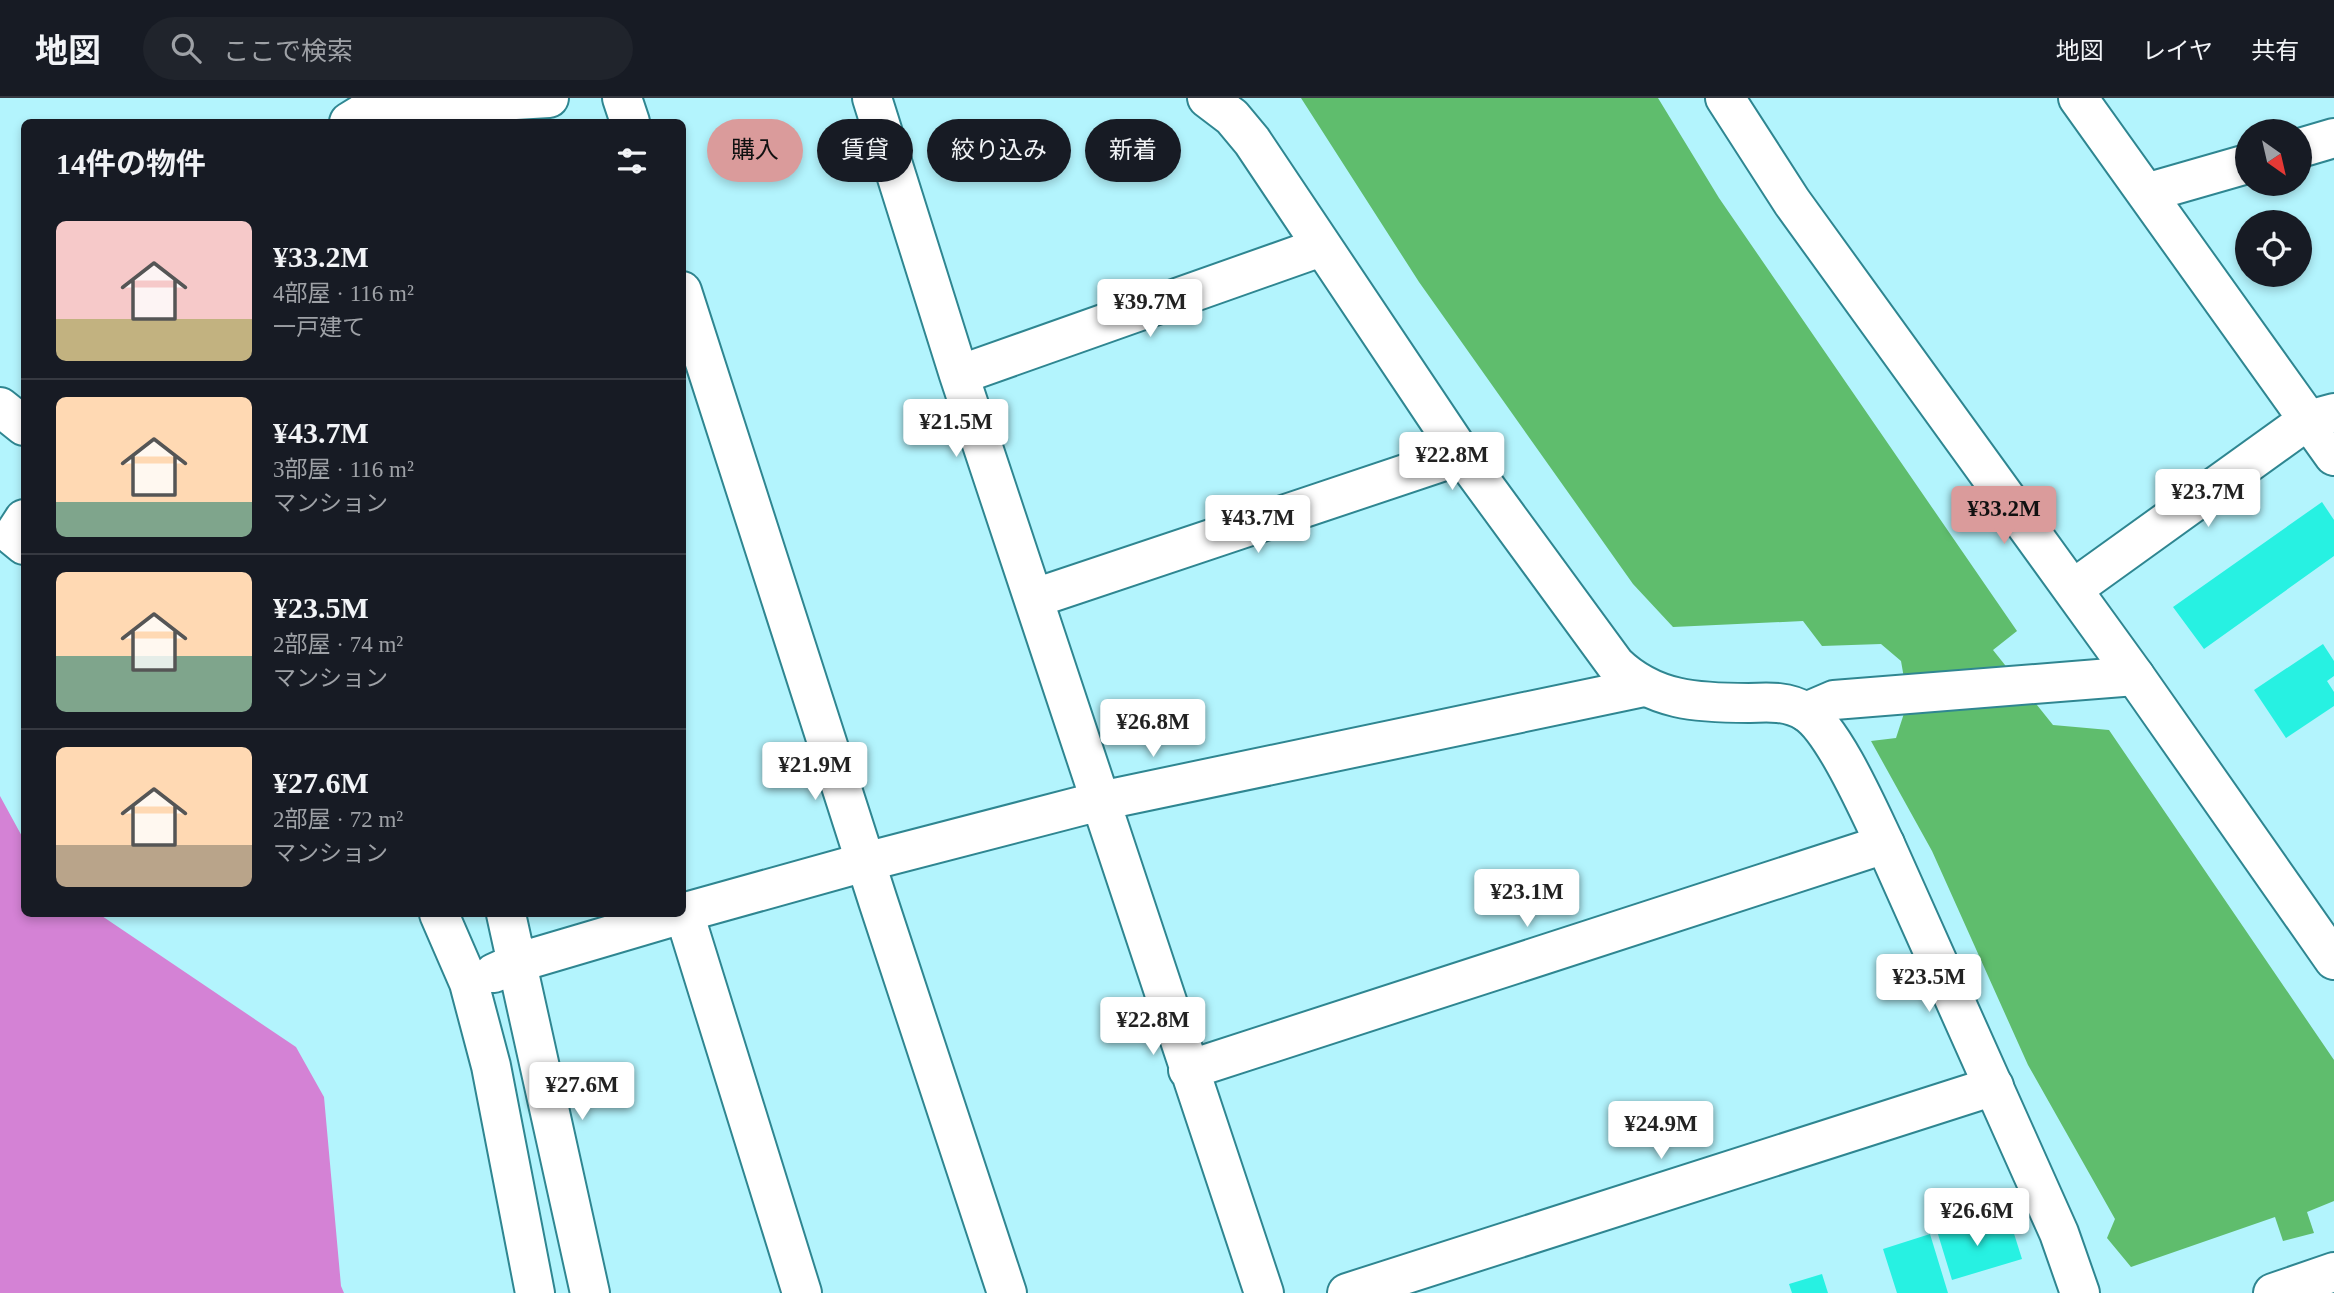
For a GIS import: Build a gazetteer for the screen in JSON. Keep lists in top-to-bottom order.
{
  "north": "bottom right",
  "page": {
    "header": "地図",
    "search": "ここで検索",
    "nav": ["地図", "レイヤ", "共有"],
    "chip": [
      "購入",
      "賃貸",
      "絞り込み",
      "新着"
    ],
    "heading": "14件の物件",
    "list": [
      {
        "name": "¥33.2M",
        "note": "4部屋 · 116 m² · 一戸建て"
      },
      {
        "name": "¥43.7M",
        "note": "3部屋 · 116 m² · マンション"
      },
      {
        "name": "¥23.5M",
        "note": "2部屋 · 74 m² · マンション"
      },
      {
        "name": "¥27.6M",
        "note": "2部屋 · 72 m² · マンション"
      }
    ],
    "price": [
      "¥39.7M",
      "¥21.5M",
      "¥22.8M",
      "¥23.7M",
      "¥33.2M",
      "¥43.7M",
      "¥26.8M",
      "¥21.9M",
      "¥23.1M",
      "¥23.5M",
      "¥22.8M",
      "¥27.6M",
      "¥24.9M",
      "¥26.6M"
    ]
  }
}
